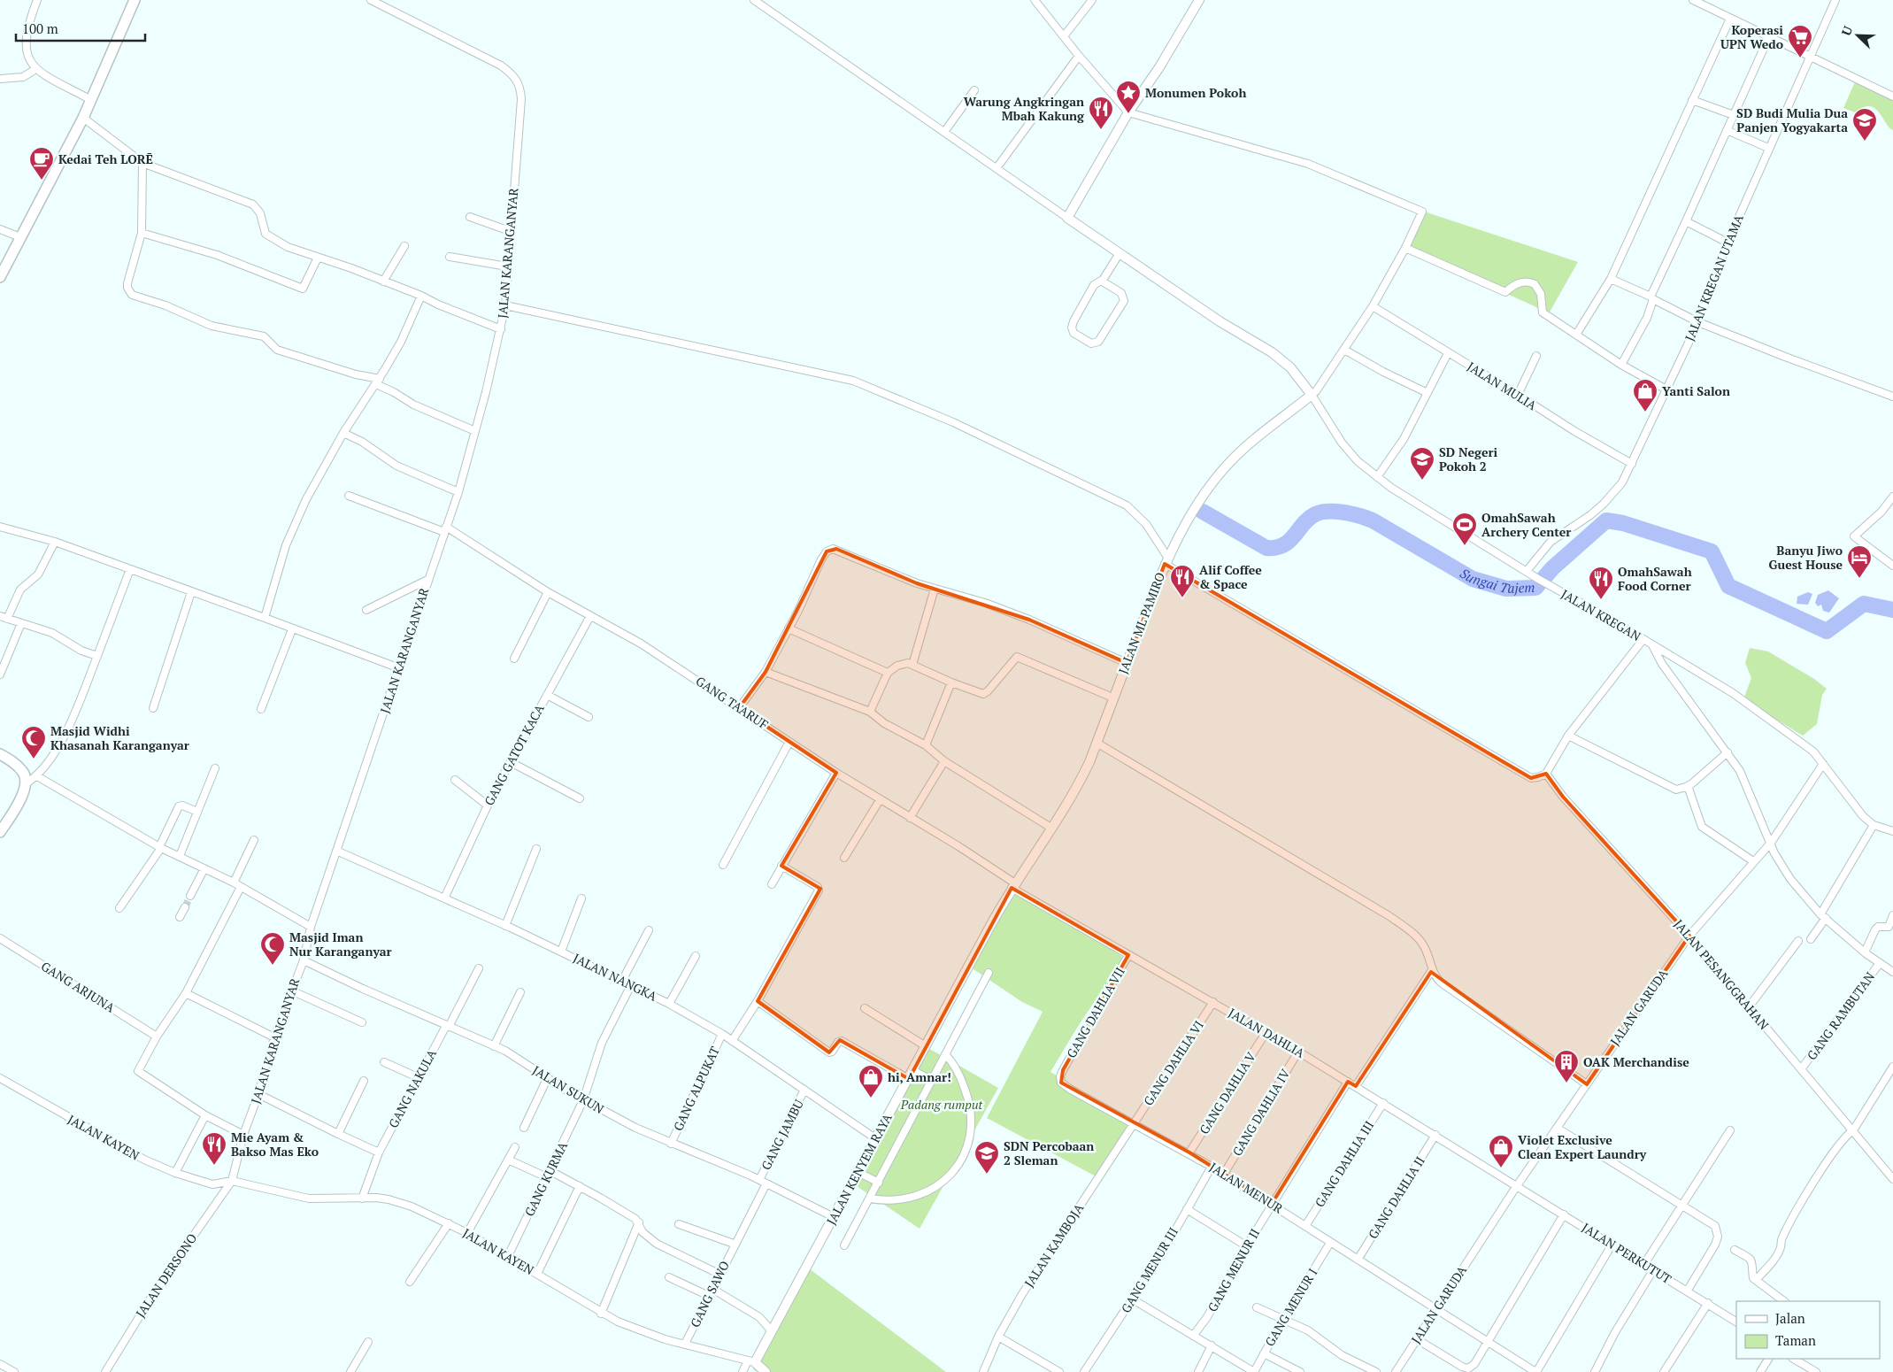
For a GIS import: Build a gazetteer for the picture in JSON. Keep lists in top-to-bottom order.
{
  "streets": {
    "street": [
      "JALAN KARANGANYAR",
      "JALAN KREGAN UTAMA",
      "JALAN MULIA",
      "JALAN KREGAN",
      "JALAN ML PAMIRO",
      "GANG TA'ARUF",
      "GANG GATOT KACA",
      "JALAN PESANGGRAHAN",
      "JALAN NANGKA",
      "GANG ARJUNA",
      "JALAN GARUDA",
      "GANG DAHLIA VII",
      "GANG RAMBUTAN",
      "JALAN DAHLIA",
      "GANG DAHLIA VI",
      "GANG NAKULA",
      "GANG ALPUKAT",
      "JALAN SUKUN",
      "GANG DAHLIA V",
      "GANG DAHLIA IV",
      "GANG JAMBU",
      "JALAN KAYEN",
      "GANG DAHLIA III",
      "JALAN KENYEM RAYA",
      "GANG KURMA",
      "JALAN MENUR",
      "GANG DAHLIA II",
      "JALAN KAMBOJA",
      "JALAN PERKUTUT",
      "GANG MENUR III",
      "GANG MENUR II",
      "JALAN DERSONO",
      "GANG SAWO",
      "GANG MENUR I"
    ]
  },
  "crossings": [
    ["JALAN KARANGANYAR", "GANG TA'ARUF"],
    ["JALAN KARANGANYAR", "JALAN NANGKA"],
    ["JALAN KARANGANYAR", "JALAN SUKUN"],
    ["JALAN KARANGANYAR", "JALAN KAYEN"],
    ["JALAN KARANGANYAR", "JALAN DERSONO"],
    ["JALAN KREGAN UTAMA", "JALAN MULIA"],
    ["JALAN KREGAN UTAMA", "JALAN KREGAN"],
    ["JALAN KREGAN", "JALAN ML PAMIRO"],
    ["JALAN KREGAN", "JALAN GARUDA"],
    ["JALAN ML PAMIRO", "GANG TA'ARUF"],
    ["JALAN ML PAMIRO", "JALAN DAHLIA"],
    ["JALAN ML PAMIRO", "JALAN KENYEM RAYA"],
    ["GANG TA'ARUF", "GANG GATOT KACA"],
    ["GANG TA'ARUF", "JALAN DAHLIA"],
    ["GANG TA'ARUF", "JALAN KENYEM RAYA"],
    ["GANG GATOT KACA", "JALAN NANGKA"],
    ["JALAN PESANGGRAHAN", "JALAN GARUDA"],
    ["JALAN PESANGGRAHAN", "GANG RAMBUTAN"],
    ["JALAN NANGKA", "GANG ALPUKAT"],
    ["JALAN NANGKA", "GANG JAMBU"],
    ["JALAN NANGKA", "JALAN KENYEM RAYA"],
    ["JALAN GARUDA", "JALAN DAHLIA"],
    ["JALAN GARUDA", "JALAN MENUR"],
    ["JALAN GARUDA", "JALAN PERKUTUT"],
    ["GANG DAHLIA VII", "JALAN DAHLIA"],
    ["GANG DAHLIA VII", "JALAN MENUR"],
    ["JALAN DAHLIA", "GANG DAHLIA VI"],
    ["JALAN DAHLIA", "GANG DAHLIA V"],
    ["JALAN DAHLIA", "GANG DAHLIA IV"],
    ["JALAN DAHLIA", "GANG DAHLIA III"],
    ["JALAN DAHLIA", "JALAN KENYEM RAYA"],
    ["JALAN DAHLIA", "GANG DAHLIA II"],
    ["JALAN DAHLIA", "JALAN PERKUTUT"],
    ["JALAN DAHLIA", "GANG MENUR II"],
    ["GANG DAHLIA VI", "JALAN MENUR"],
    ["GANG DAHLIA VI", "JALAN KAMBOJA"],
    ["GANG NAKULA", "JALAN SUKUN"],
    ["GANG NAKULA", "JALAN KAYEN"],
    ["GANG ALPUKAT", "JALAN SUKUN"],
    ["JALAN SUKUN", "GANG JAMBU"],
    ["JALAN SUKUN", "JALAN KENYEM RAYA"],
    ["JALAN SUKUN", "GANG KURMA"],
    ["JALAN SUKUN", "GANG SAWO"],
    ["GANG DAHLIA V", "JALAN MENUR"],
    ["GANG DAHLIA IV", "JALAN MENUR"],
    ["JALAN KAYEN", "JALAN KENYEM RAYA"],
    ["JALAN KAYEN", "GANG KURMA"],
    ["JALAN KAYEN", "JALAN DERSONO"],
    ["JALAN KAYEN", "GANG SAWO"],
    ["GANG DAHLIA III", "JALAN MENUR"],
    ["JALAN MENUR", "GANG DAHLIA II"],
    ["JALAN MENUR", "JALAN KAMBOJA"],
    ["JALAN MENUR", "GANG MENUR III"],
    ["JALAN MENUR", "GANG MENUR II"],
    ["JALAN MENUR", "GANG MENUR I"]
  ],
  "water": ["Sungai Tajem"],
  "parks": ["Padang rumput"],
  "places": {
    "supermarket": ["Koperasi UPN Wedo"],
    "place": ["Monumen Pokoh"],
    "restaurant": [
      "Warung Angkringan Mbah Kakung",
      "Alif Coffee & Space",
      "OmahSawah Food Corner",
      "Mie Ayam & Bakso Mas Eko"
    ],
    "school or university": ["SD Budi Mulia Dua Panjen Yogyakarta", "SD Negeri Pokoh 2", "SDN Percobaan 2 Sleman"],
    "cafe": ["Kedai Teh LORĒ"],
    "shop": ["Yanti Salon", "hi, Amnar!", "Violet Exclusive Clean Expert Laundry"],
    "sports": ["OmahSawah Archery Center"],
    "hotel": ["Banyu Jiwo Guest House"],
    "mosque": ["Masjid Widhi Khasanah Karanganyar", "Masjid Iman Nur Karanganyar"],
    "building": ["OAK Merchandise"]
  },
  "legend": ["Jalan", "Taman"],
  "scale_bar": "100 m",
  "north": "top left"
}
